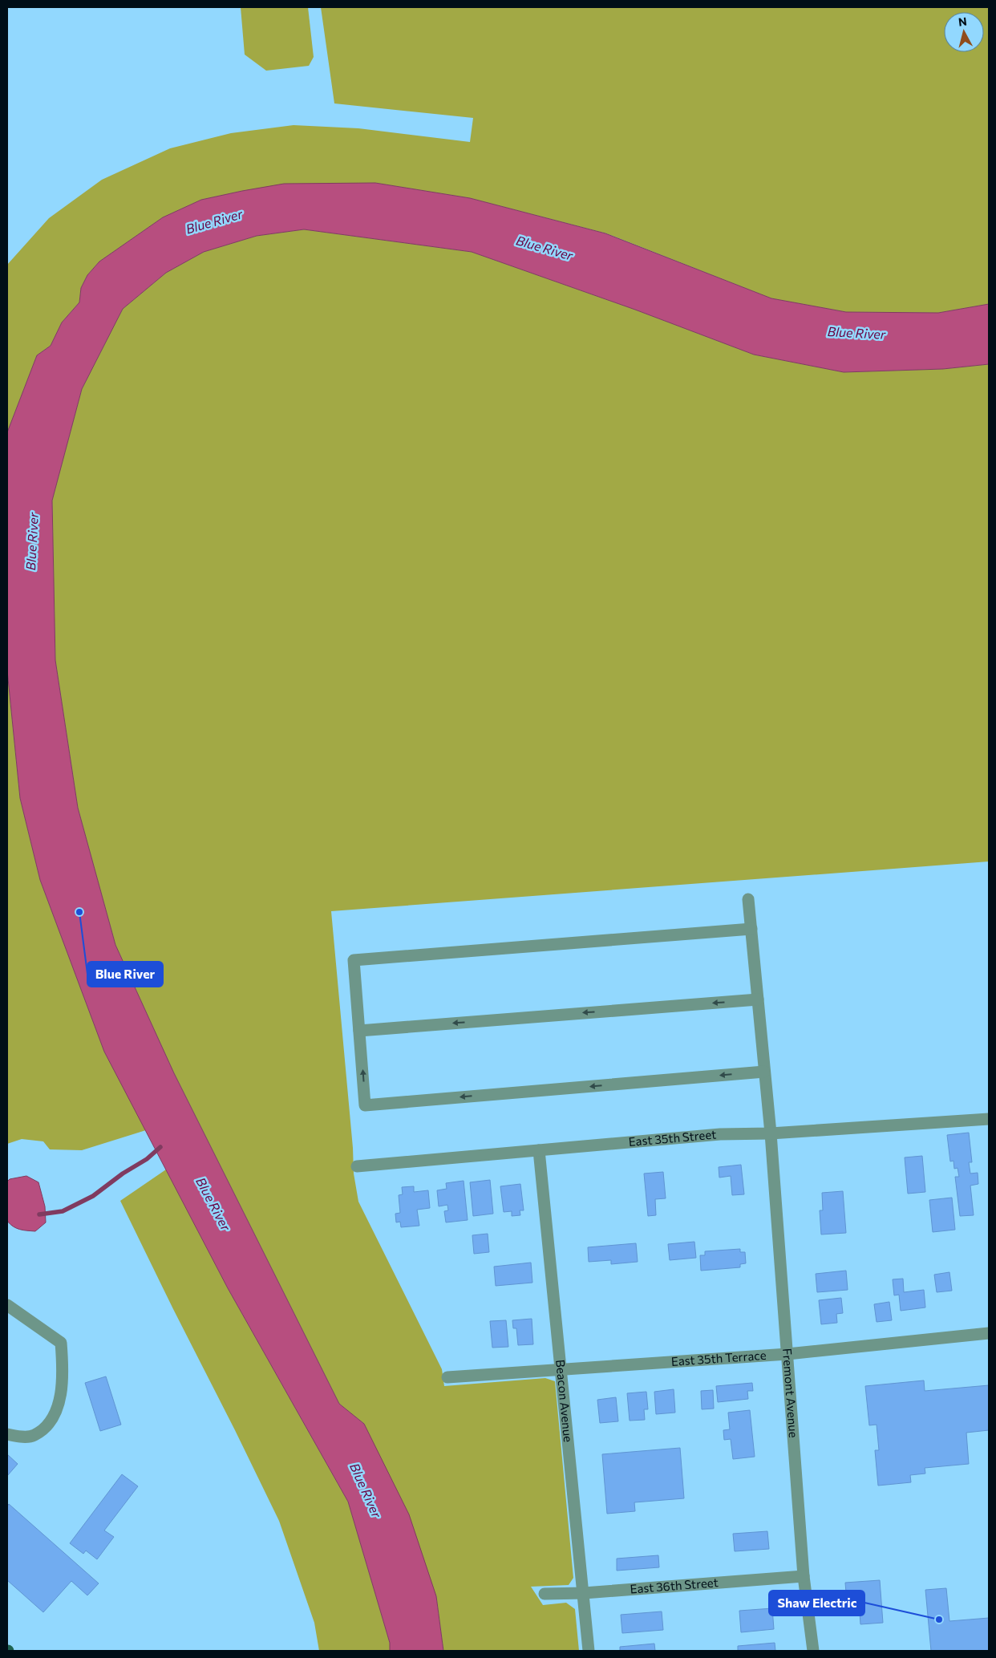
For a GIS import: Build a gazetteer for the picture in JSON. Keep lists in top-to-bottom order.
{
  "streets": {
    "street": [
      "East 35th Street",
      "East 35th Terrace",
      "Fremont Avenue",
      "Beacon Avenue",
      "East 36th Street"
    ]
  },
  "crossings": [
    ["East 35th Street", "Fremont Avenue"],
    ["East 35th Street", "Beacon Avenue"],
    ["East 35th Terrace", "Fremont Avenue"],
    ["East 35th Terrace", "Beacon Avenue"],
    ["Fremont Avenue", "East 36th Street"],
    ["Beacon Avenue", "East 36th Street"]
  ],
  "water": ["Blue River"],
  "places": ["Blue River", "Shaw Electric"],
  "north": "top"
}
